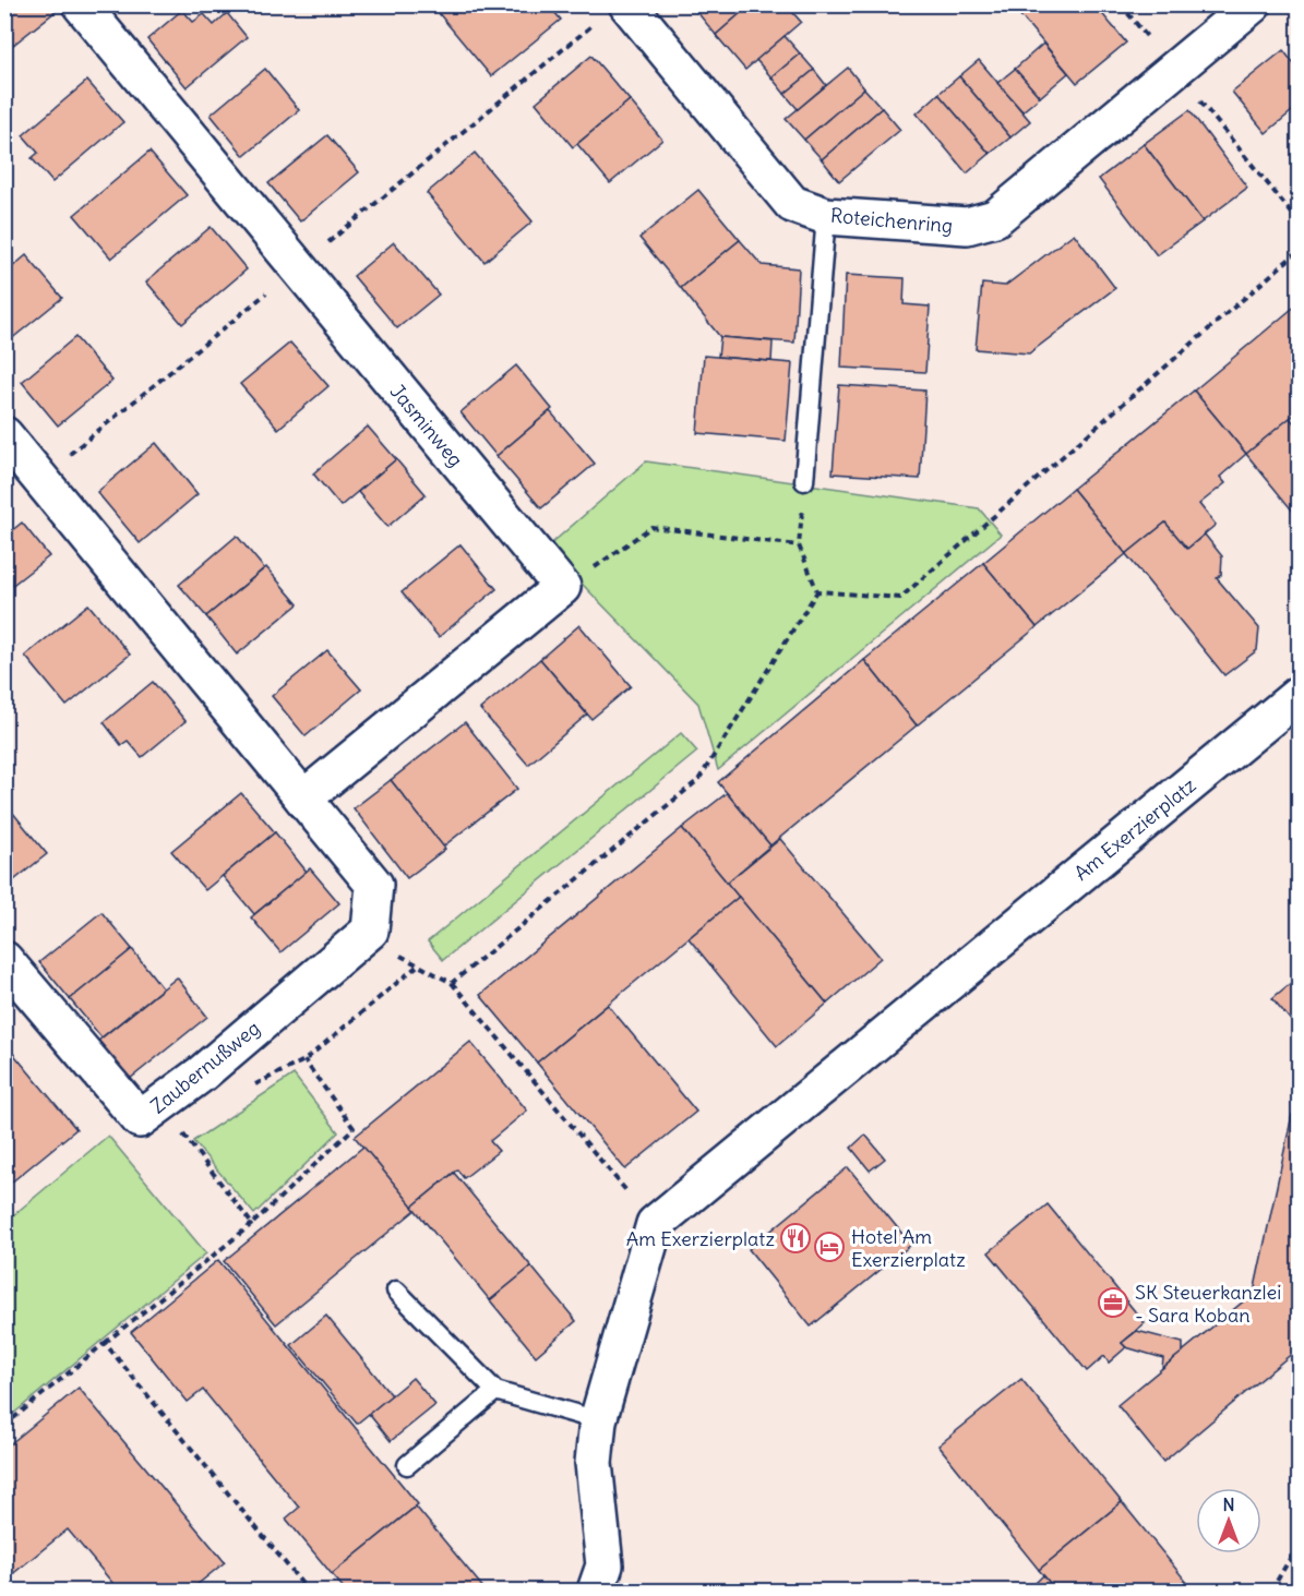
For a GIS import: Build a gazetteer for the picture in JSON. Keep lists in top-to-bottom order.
{
  "streets": {
    "street": [
      "Roteichenring",
      "Jasminweg",
      "Am Exerzierplatz",
      "Zaubernußweg"
    ]
  },
  "places": {
    "restaurant": ["Am Exerzierplatz"],
    "hotel": ["Hotel Am Exerzierplatz"],
    "office": ["SK Steuerkanzlei - Sara Koban"]
  },
  "north": "top"
}
